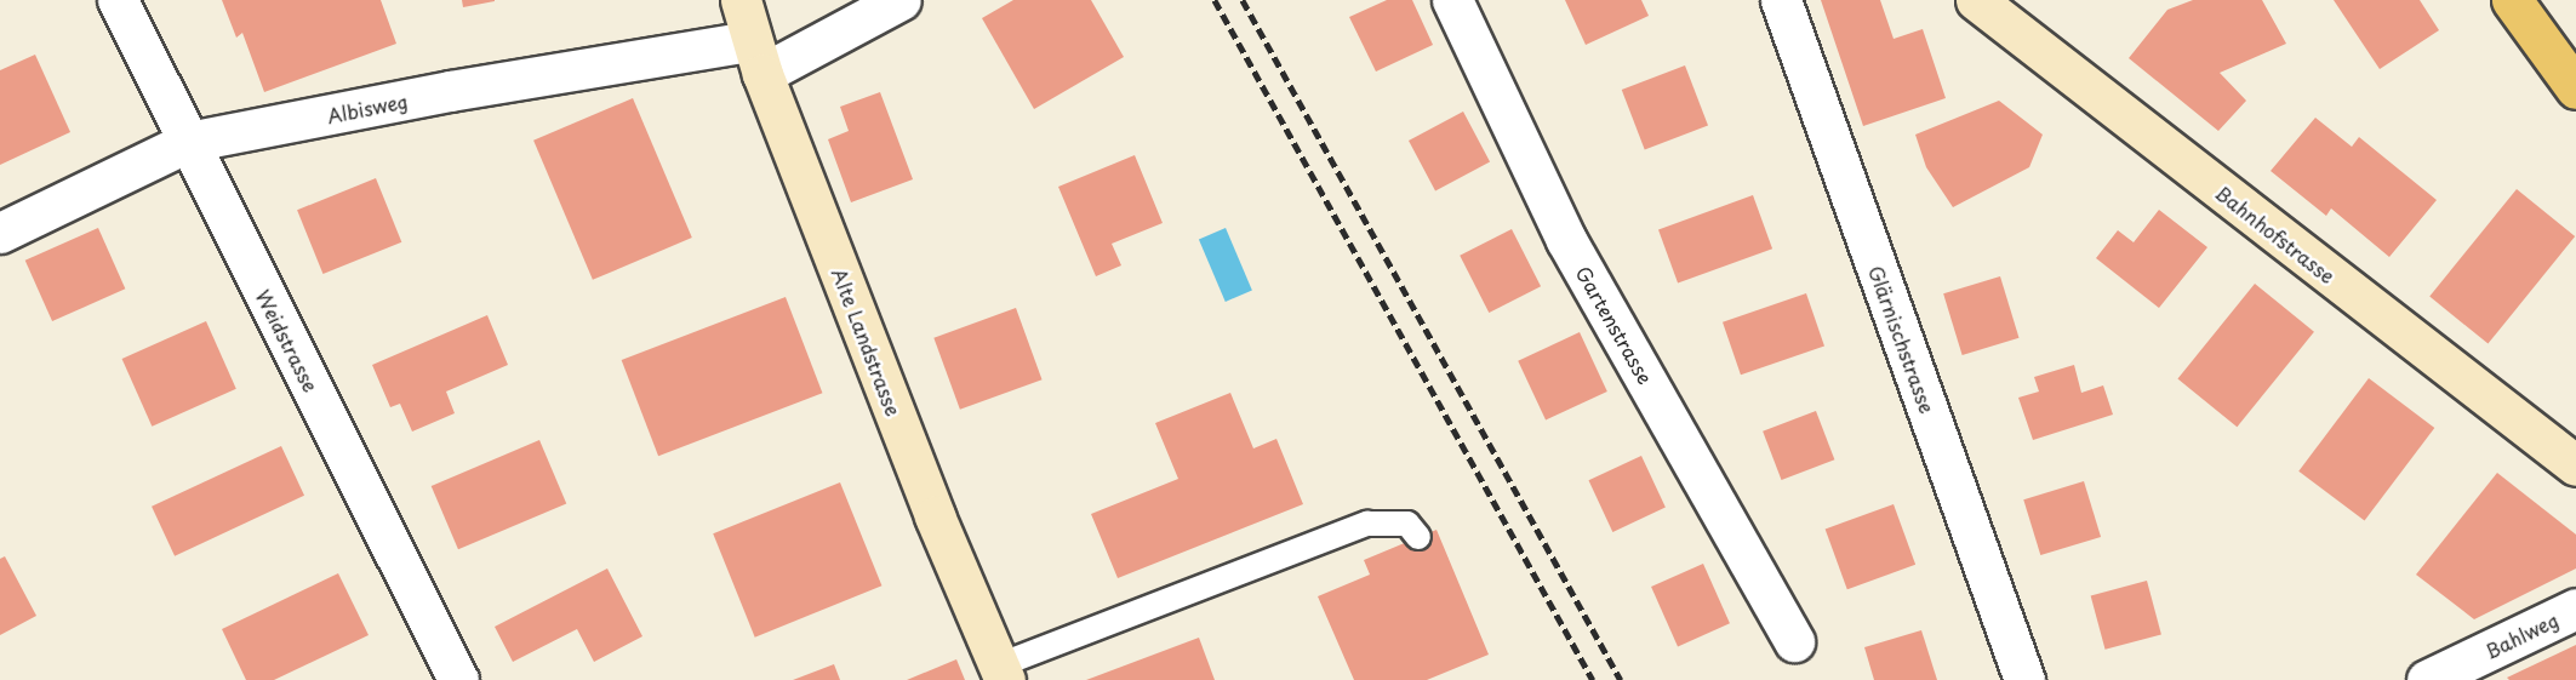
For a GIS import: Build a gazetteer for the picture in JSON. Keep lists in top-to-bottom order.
{
  "streets": {
    "street": [
      "Albisweg",
      "Bahnhofstrasse",
      "Gartenstrasse",
      "Glärnischstrasse",
      "Weidstrasse",
      "Alte Landstrasse",
      "Bahlweg"
    ]
  },
  "crossings": [
    ["Albisweg", "Weidstrasse"],
    ["Albisweg", "Alte Landstrasse"]
  ]
}
